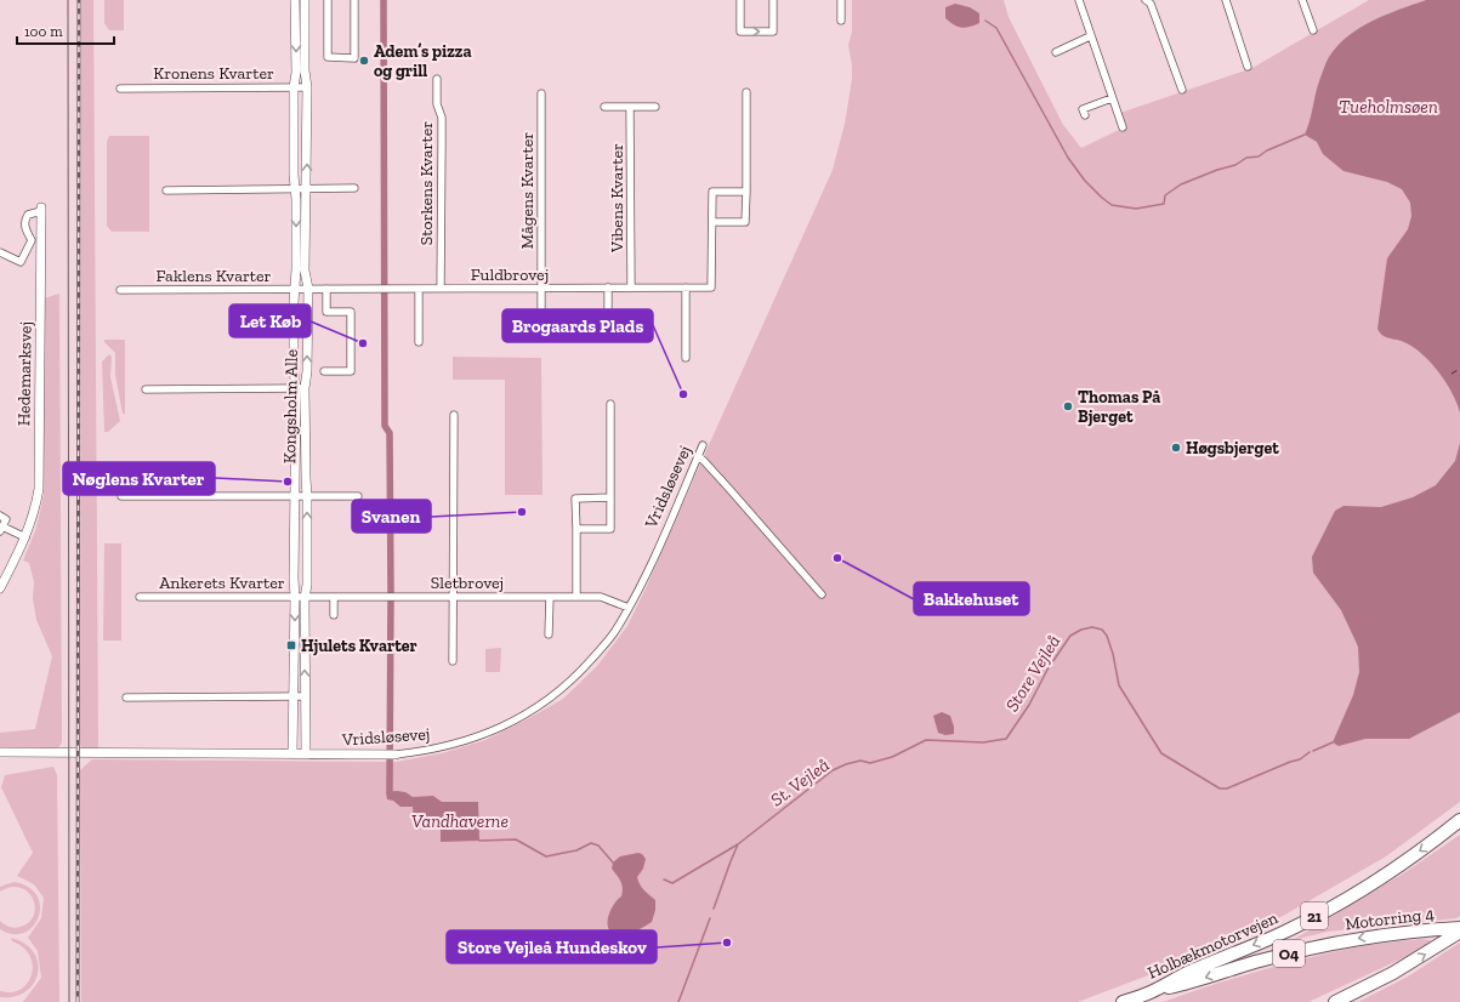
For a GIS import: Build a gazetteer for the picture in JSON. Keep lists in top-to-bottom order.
{
  "streets": {
    "highway": [
      "21",
      "Motorring 4",
      "Holbækmotorvejen",
      "O4"
    ],
    "street": [
      "Kronens Kvarter",
      "Storkens Kvarter",
      "Mågens Kvarter",
      "Vibens Kvarter",
      "Fuldbrovej",
      "Faklens Kvarter",
      "Hedemarksvej",
      "Kongsholm Alle",
      "Vridsløsevej",
      "Ankerets Kvarter",
      "Sletbrovej"
    ]
  },
  "crossings": [
    ["Kronens Kvarter", "Kongsholm Alle"],
    ["Storkens Kvarter", "Fuldbrovej"],
    ["Mågens Kvarter", "Fuldbrovej"],
    ["Vibens Kvarter", "Fuldbrovej"],
    ["Fuldbrovej", "Faklens Kvarter"],
    ["Fuldbrovej", "Kongsholm Alle"],
    ["Faklens Kvarter", "Kongsholm Alle"],
    ["Kongsholm Alle", "Vridsløsevej"],
    ["Kongsholm Alle", "Ankerets Kvarter"],
    ["Kongsholm Alle", "Sletbrovej"],
    ["Vridsløsevej", "Sletbrovej"],
    ["Ankerets Kvarter", "Sletbrovej"],
    ["Motorring 4", "Holbækmotorvejen"]
  ],
  "water": [
    "Tueholmsøen",
    "Store Vejleå",
    "St. Vejleå",
    "Vandhaverne"
  ],
  "places": {
    "other": [
      "Adem’s pizza og grill",
      "Let Køb",
      "Brogaards Plads",
      "Thomas På Bjerget",
      "Høgsbjerget",
      "Nøglens Kvarter",
      "Svanen",
      "Bakkehuset",
      "Store Vejleå Hundeskov"
    ],
    "transit": ["Hjulets Kvarter"]
  },
  "scale_bar": "100 m"
}
